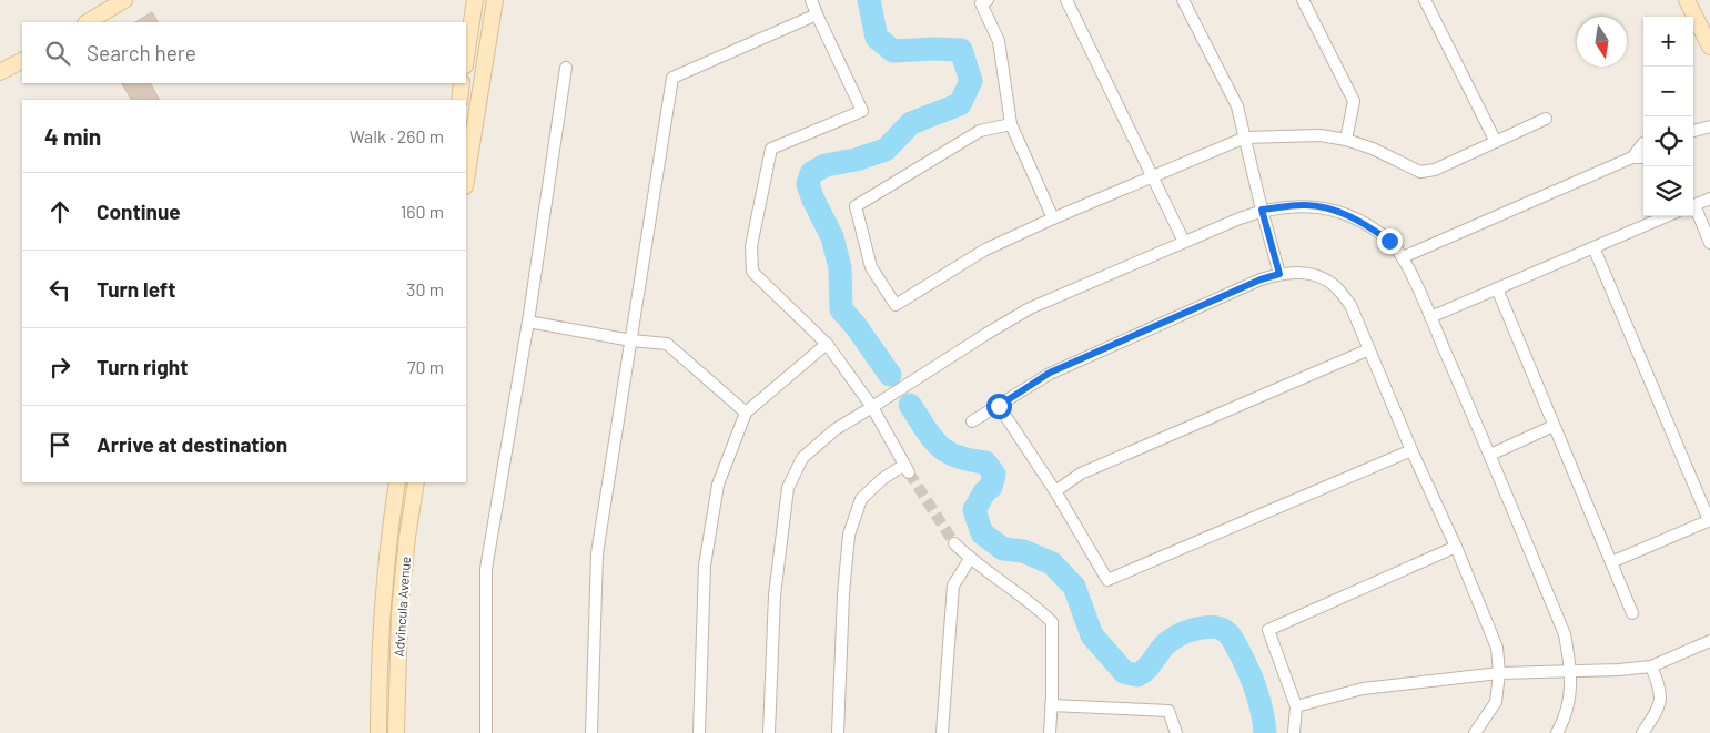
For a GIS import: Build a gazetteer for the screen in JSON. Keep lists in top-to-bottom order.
{
  "streets": {
    "main road": ["Advincula Avenue"]
  },
  "north": "bottom",
  "page": {
    "map_buttons": ["+", "−"],
    "search": "Search here",
    "heading": ["4 min", "Walk · 260 m"],
    "list": [
      ["Continue", "160 m"],
      ["Turn left", "30 m"],
      ["Turn right", "70 m"],
      "Arrive at destination"
    ]
  }
}
